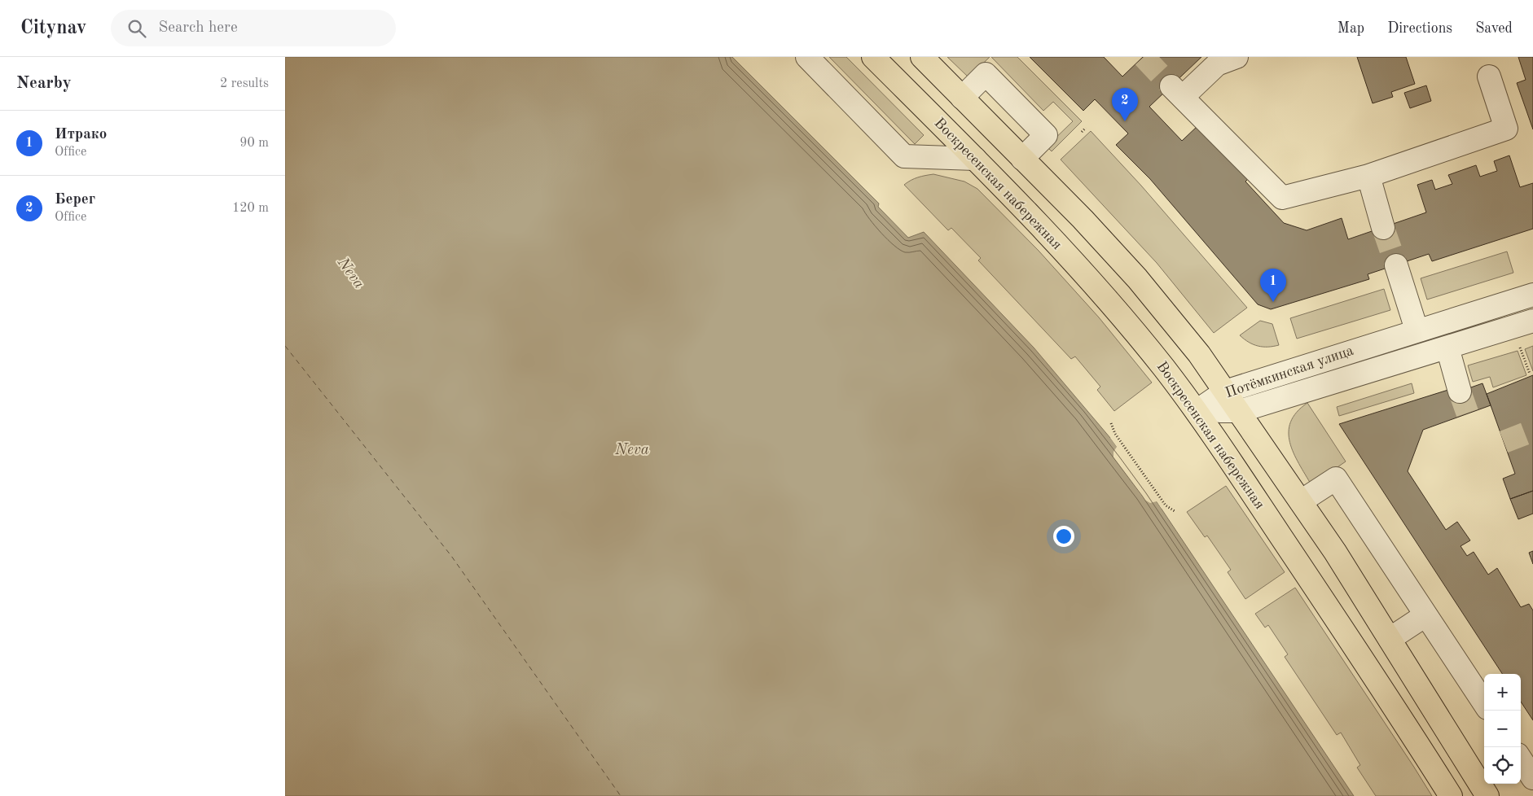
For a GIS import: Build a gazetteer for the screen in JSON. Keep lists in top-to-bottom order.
{
  "streets": {
    "main road": ["Воскресенская набережная"],
    "street": ["Потёмкинская улица"]
  },
  "crossings": [
    ["Воскресенская набережная", "Потёмкинская улица"]
  ],
  "water": ["Neva"],
  "page": {
    "header": "Citynav",
    "search": "Search here",
    "nav": ["Map", "Directions", "Saved"],
    "heading": ["Nearby", "2 results"],
    "pins": ["2", "1"],
    "list": [
      {
        "mark": "1",
        "name": "Итрако",
        "note": "Office",
        "value": "90 m"
      },
      {
        "mark": "2",
        "name": "Берег",
        "note": "Office",
        "value": "120 m"
      }
    ],
    "map_buttons": ["+", "−"]
  }
}
